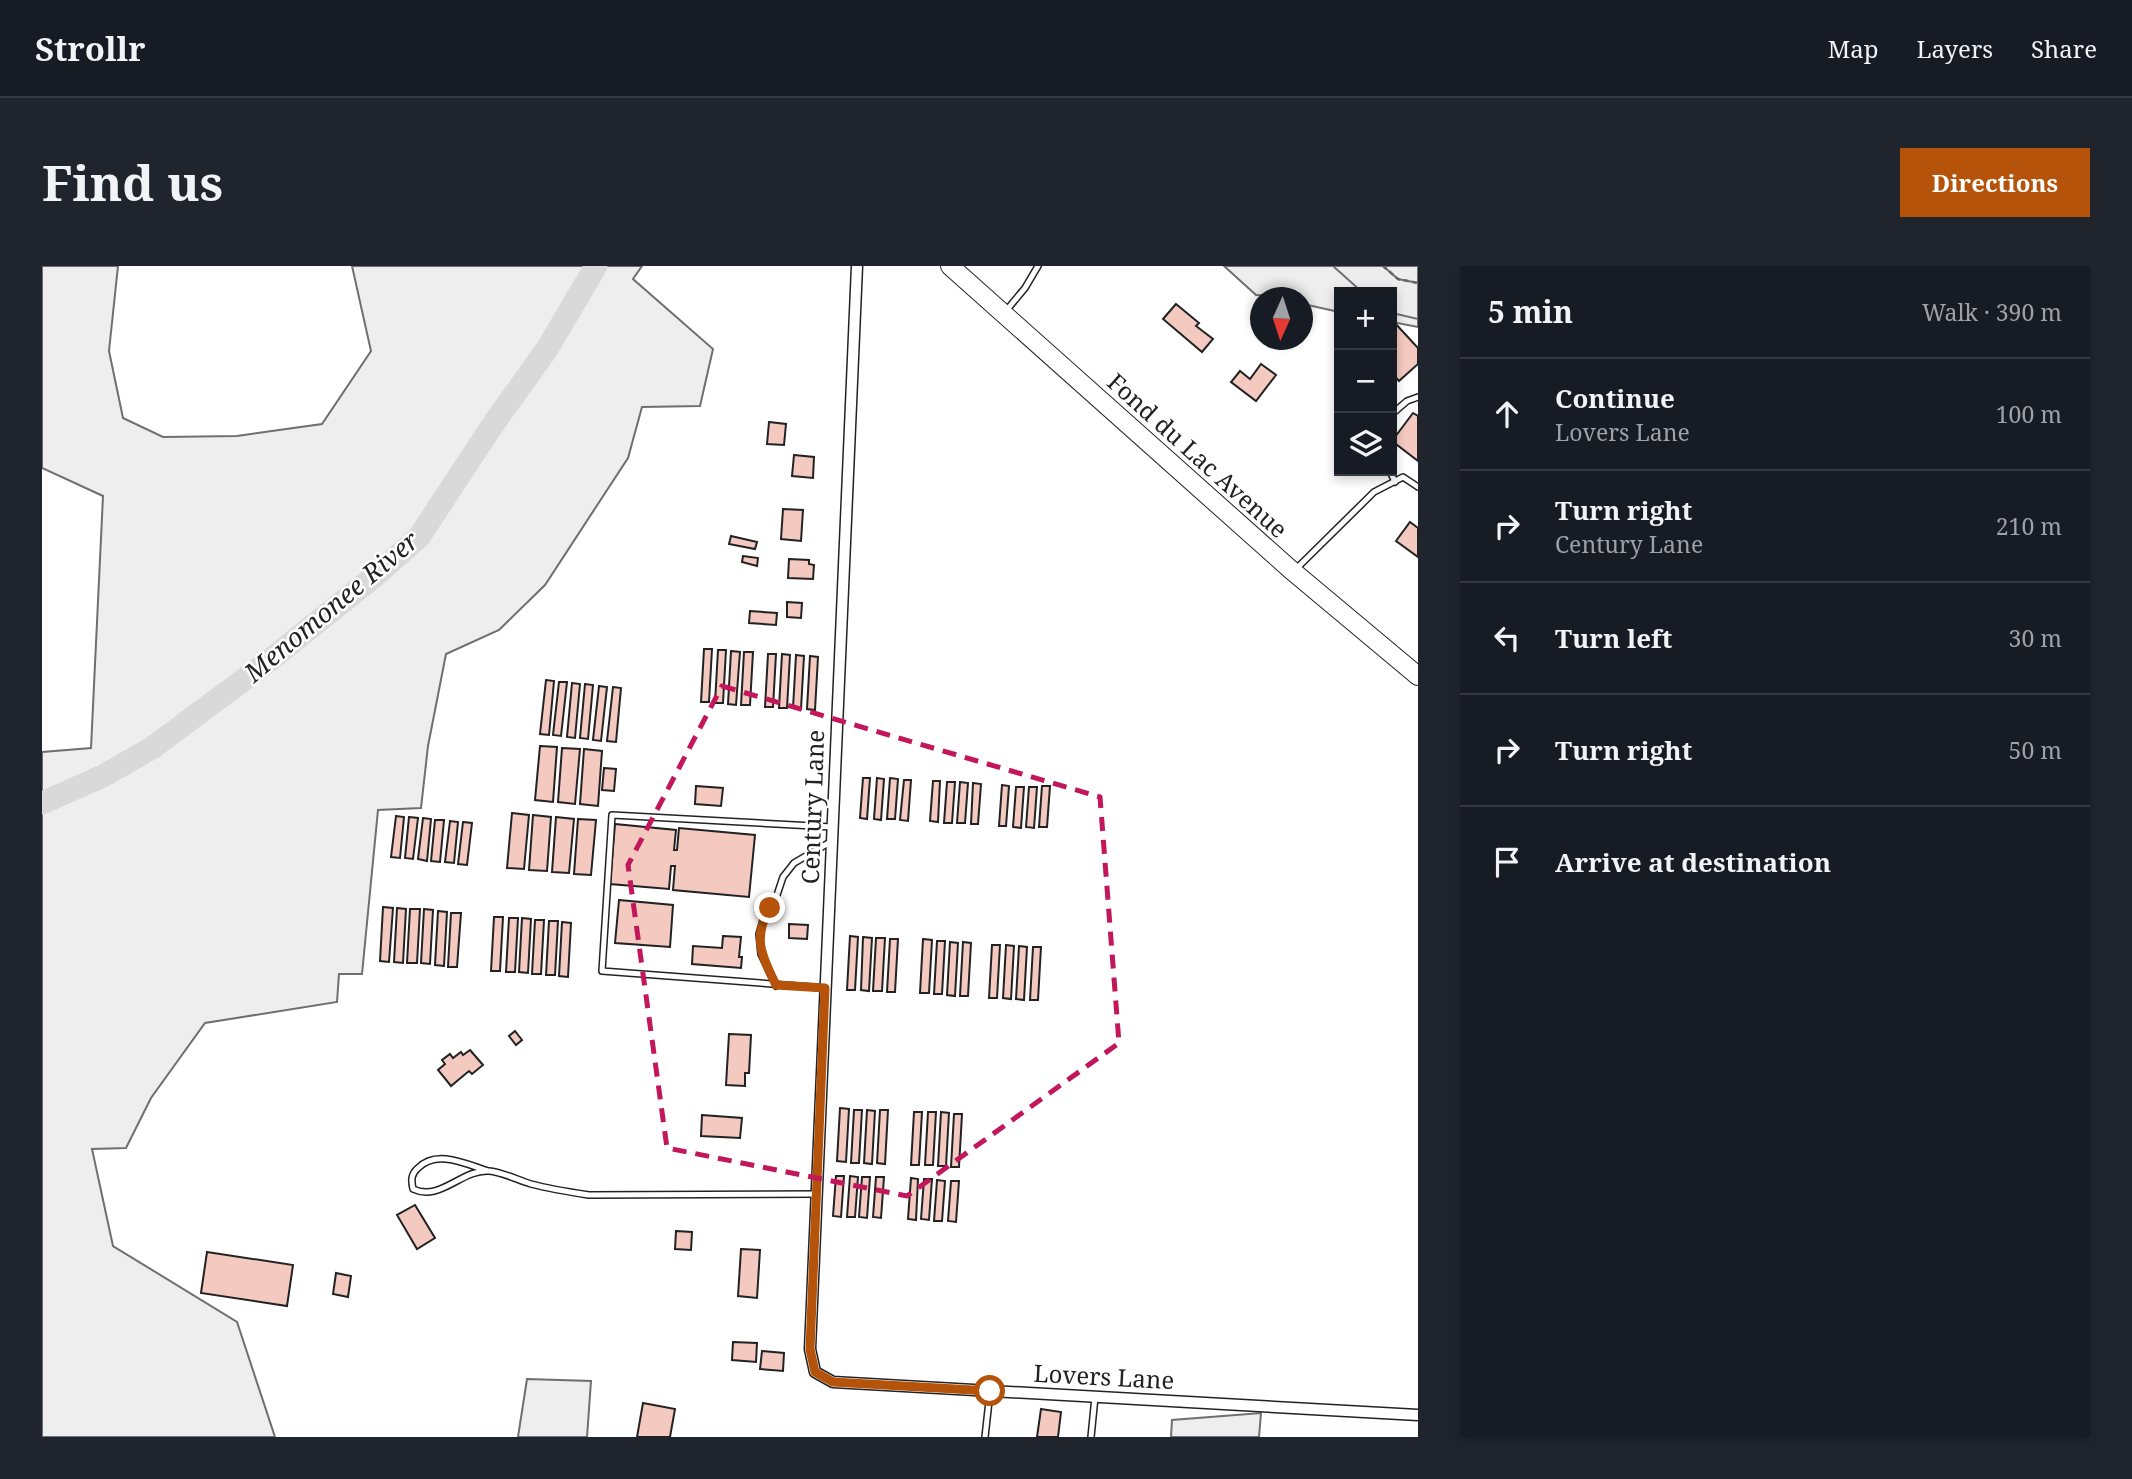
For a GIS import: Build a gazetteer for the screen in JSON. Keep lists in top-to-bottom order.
{
  "streets": {
    "main road": ["Fond du Lac Avenue"],
    "street": ["Century Lane", "Lovers Lane"]
  },
  "crossings": [
    ["Century Lane", "Lovers Lane"]
  ],
  "water": ["Menomonee River"],
  "north": "bottom",
  "page": {
    "header": "Strollr",
    "nav": ["Map", "Layers", "Share"],
    "buttons": "Directions",
    "title": "Find us",
    "heading": ["5 min", "Walk · 390 m"],
    "map_buttons": ["+", "−"],
    "list": [
      ["Continue", "Lovers Lane", "100 m"],
      ["Turn right", "Century Lane", "210 m"],
      ["Turn left", "30 m"],
      ["Turn right", "50 m"],
      "Arrive at destination"
    ]
  }
}
